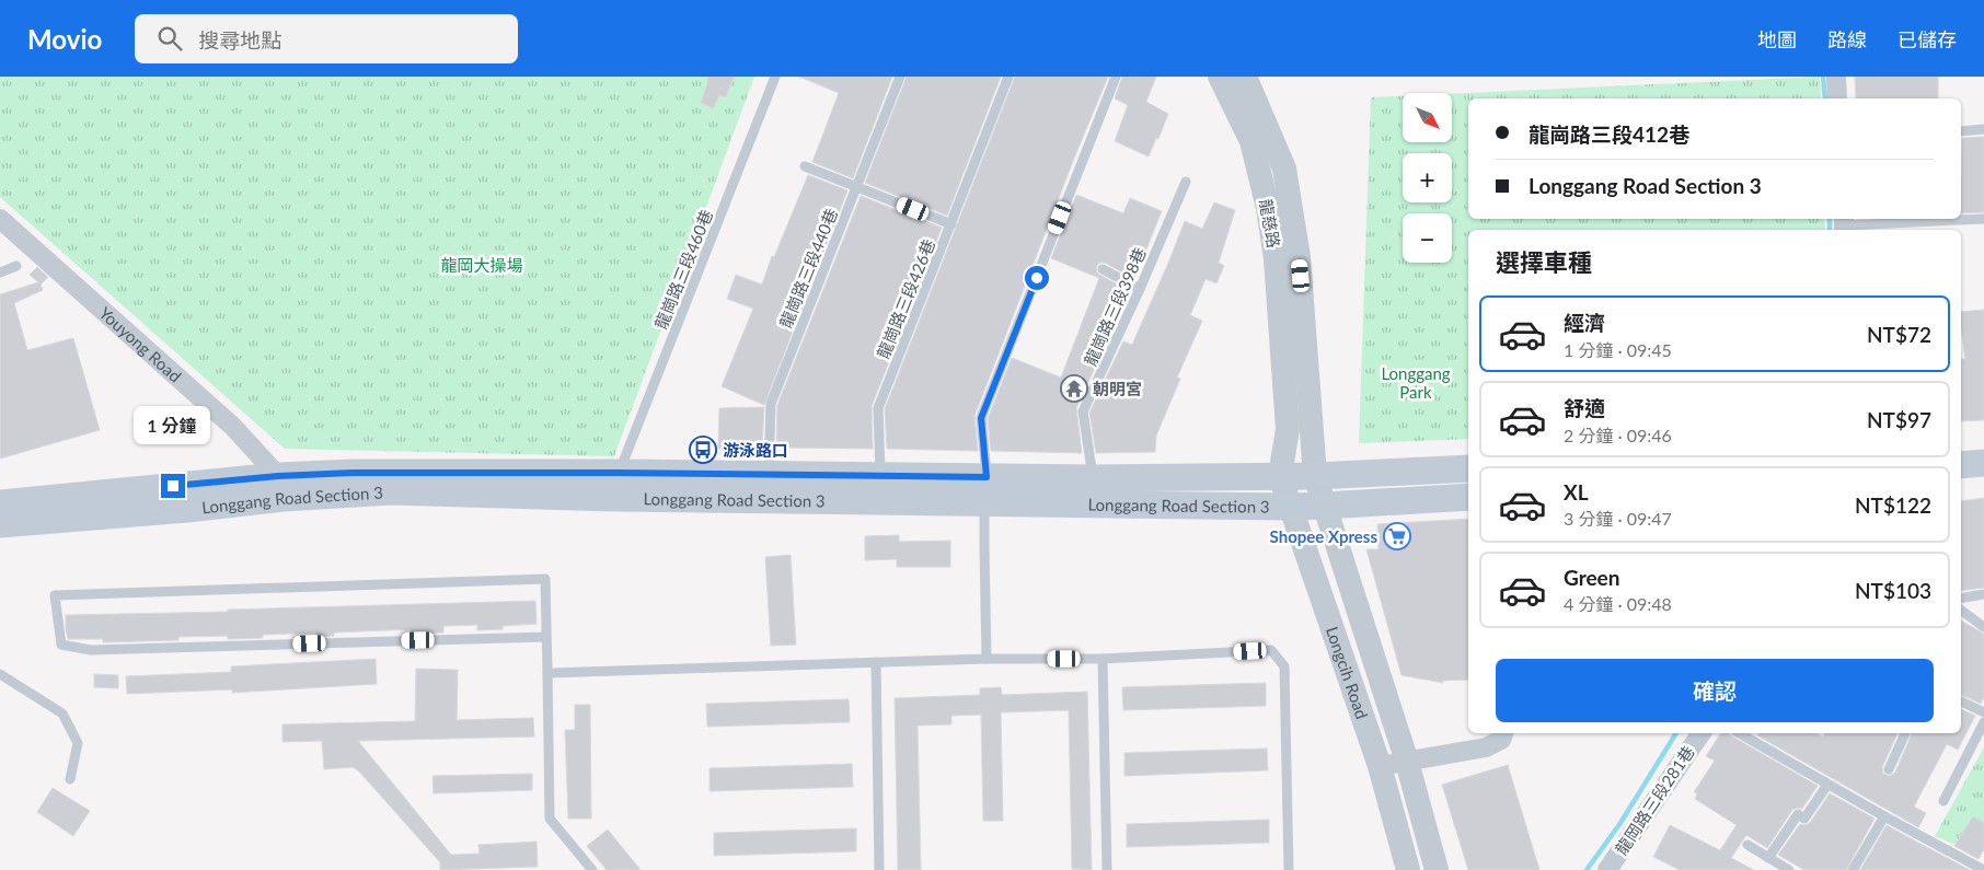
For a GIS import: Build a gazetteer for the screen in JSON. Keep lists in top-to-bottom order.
{
  "streets": {
    "main road": ["Longgang Road Section 3"],
    "street": [
      "龍慈路",
      "Youyong Road",
      "Longcih Road",
      "龍岡路三段281巷"
    ],
    "lane": [
      "龍崗路三段440巷",
      "龍崗路三段460巷",
      "龍崗路三段426巷",
      "龍崗路三段398巷"
    ]
  },
  "crossings": [
    ["龍慈路", "Longgang Road Section 3"],
    ["龍慈路", "Longcih Road"],
    ["龍崗路三段440巷", "Longgang Road Section 3"],
    ["龍崗路三段460巷", "Longgang Road Section 3"],
    ["龍崗路三段426巷", "Longgang Road Section 3"],
    ["龍崗路三段398巷", "Longgang Road Section 3"],
    ["Youyong Road", "Longgang Road Section 3"],
    ["Longgang Road Section 3", "Longcih Road"]
  ],
  "parks": ["龍岡大操場", "Longgang Park"],
  "places": {
    "temple": ["朝明宮"],
    "bus stop": ["游泳路口"],
    "supermarket": ["Shopee Xpress"]
  },
  "north": "bottom right",
  "page": {
    "header": "Movio",
    "search": "搜尋地點",
    "nav": ["地圖", "路線", "已儲存"],
    "map_buttons": ["+", "−"],
    "banner": ["龍崗路三段412巷", "Longgang Road Section 3"],
    "heading": "選擇車種",
    "list": [
      {
        "name": "經濟",
        "note": "1 分鐘 · 09:45",
        "value": "NT$72"
      },
      {
        "name": "舒適",
        "note": "2 分鐘 · 09:46",
        "value": "NT$97"
      },
      {
        "name": "XL",
        "note": "3 分鐘 · 09:47",
        "value": "NT$122"
      },
      {
        "name": "Green",
        "note": "4 分鐘 · 09:48",
        "value": "NT$103"
      }
    ],
    "bubble": "1 分鐘",
    "buttons": "確認"
  }
}
